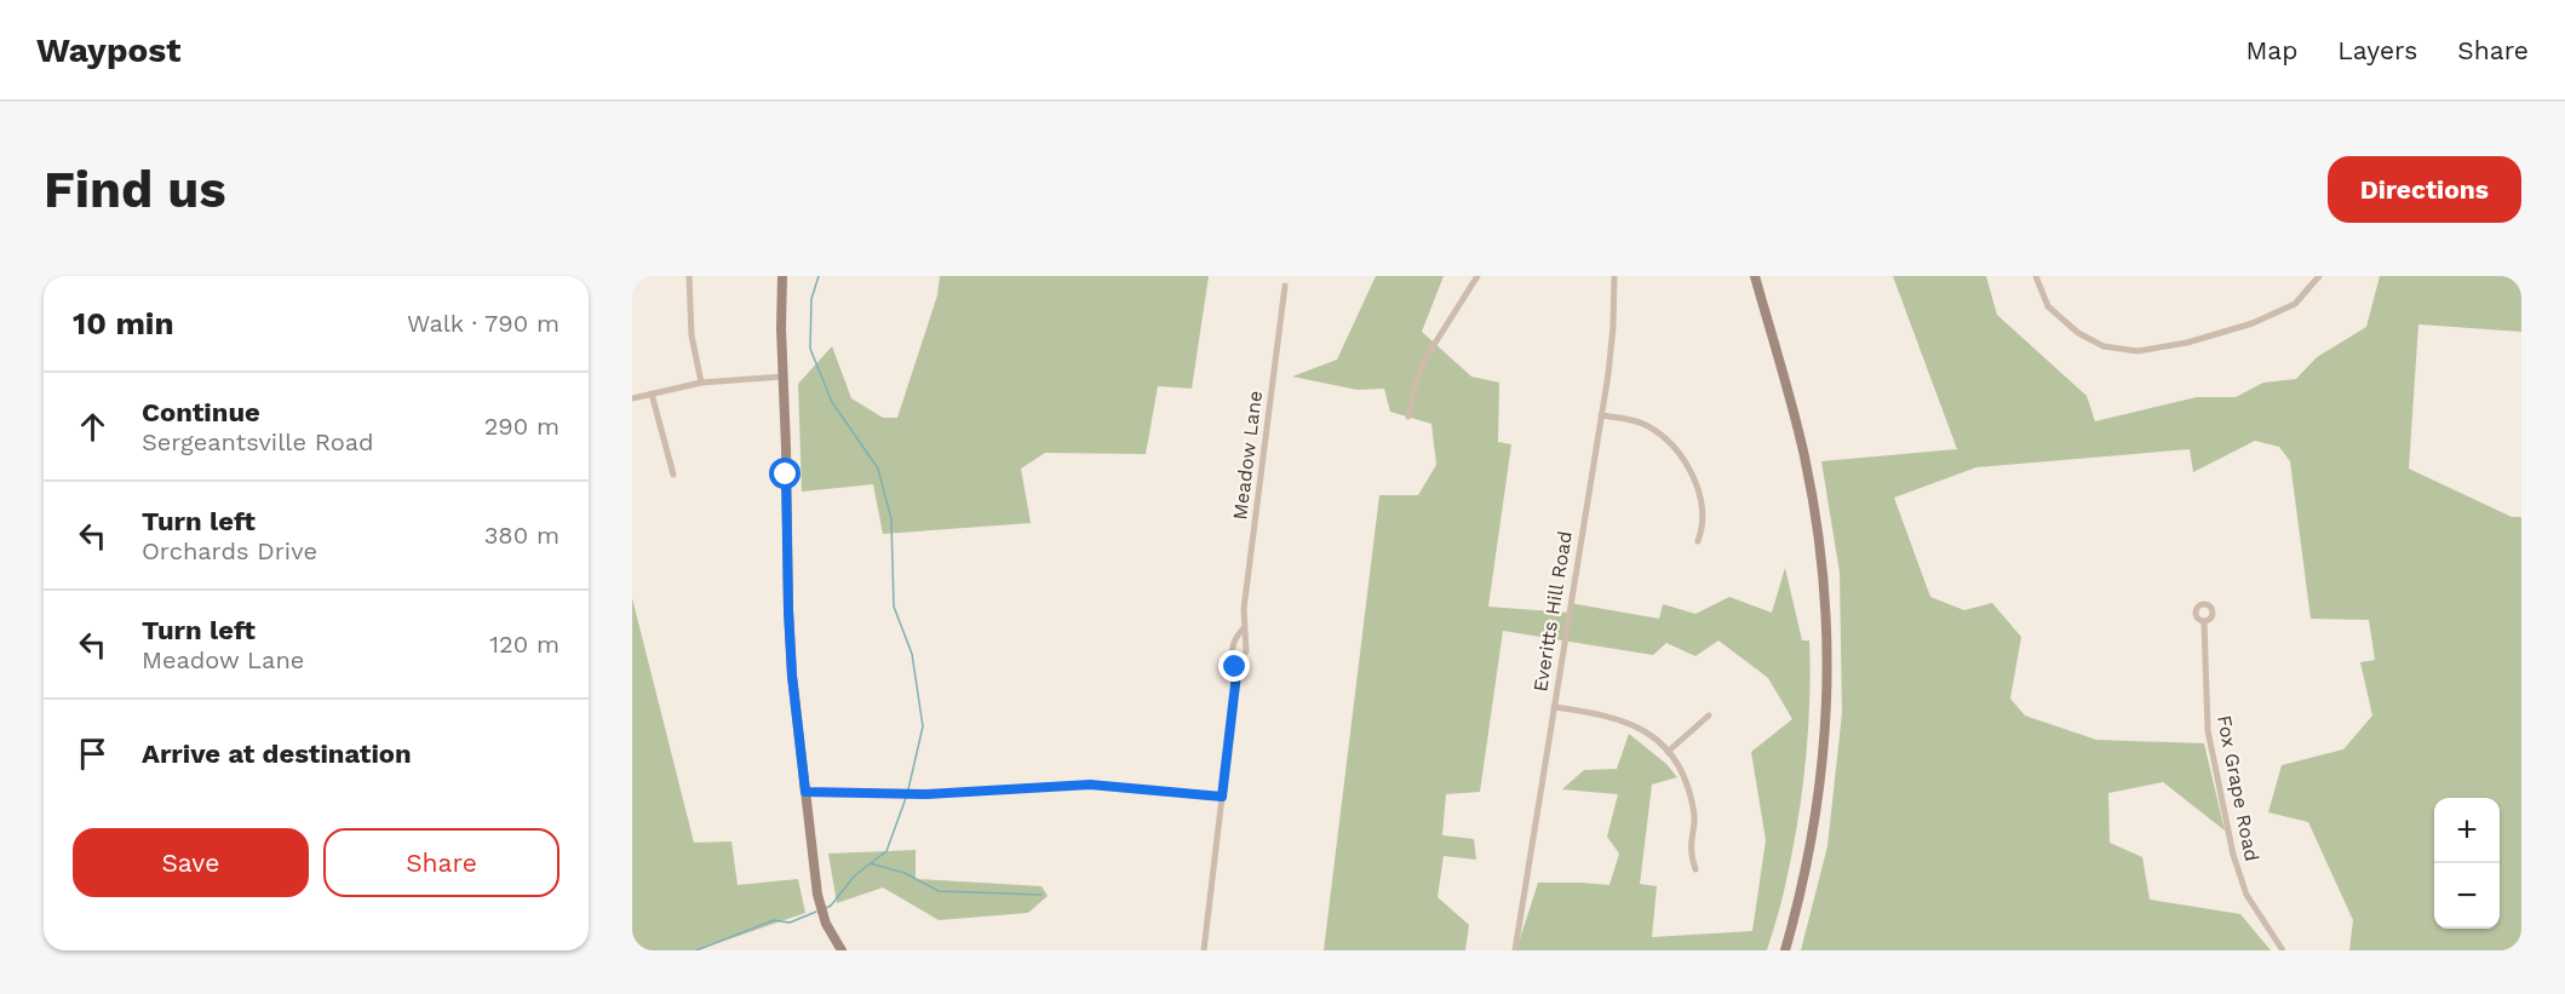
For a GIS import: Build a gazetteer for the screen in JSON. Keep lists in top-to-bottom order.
{
  "streets": {
    "street": ["Meadow Lane", "Everitts Hill Road", "Fox Grape Road"]
  },
  "page": {
    "header": "Waypost",
    "nav": ["Map", "Layers", "Share"],
    "buttons": [
      "Directions",
      ["Save", "Share"]
    ],
    "title": "Find us",
    "heading": ["10 min", "Walk · 790 m"],
    "list": [
      ["Continue", "Sergeantsville Road", "290 m"],
      ["Turn left", "Orchards Drive", "380 m"],
      ["Turn left", "Meadow Lane", "120 m"],
      "Arrive at destination"
    ],
    "map_buttons": ["+", "−"]
  }
}
